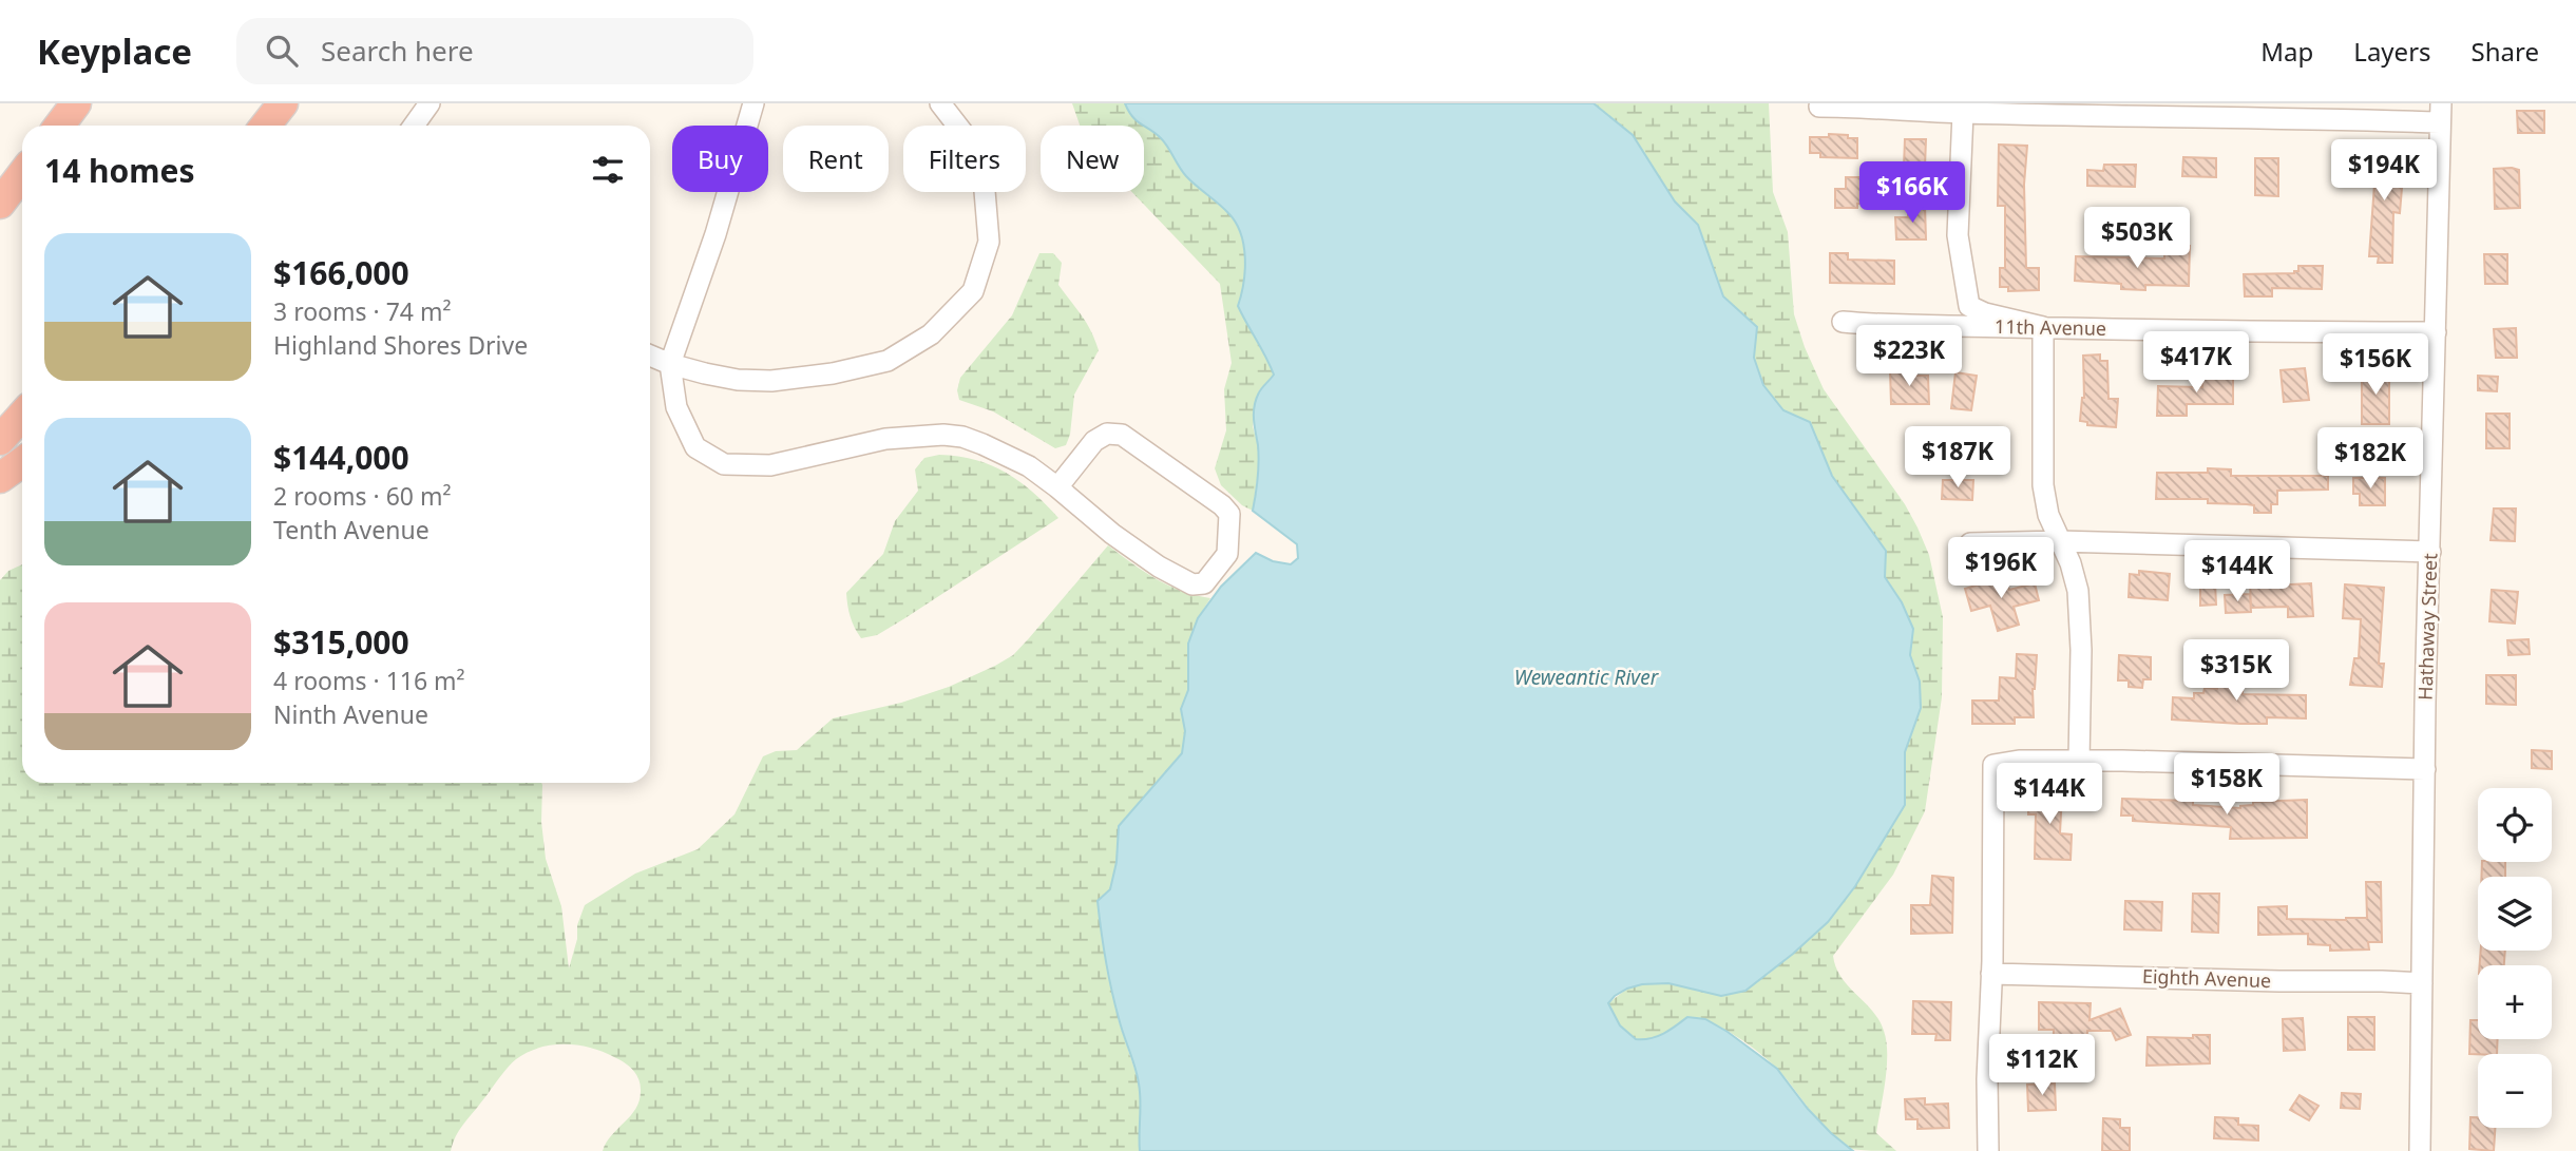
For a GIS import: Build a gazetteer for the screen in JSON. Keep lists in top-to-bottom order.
{
  "streets": {
    "street": ["11th Avenue", "Hathaway Street", "Eighth Avenue"]
  },
  "crossings": [
    ["11th Avenue", "Hathaway Street"],
    ["Hathaway Street", "Eighth Avenue"]
  ],
  "water": ["Weweantic River"],
  "page": {
    "header": "Keyplace",
    "search": "Search here",
    "nav": ["Map", "Layers", "Share"],
    "chip": [
      "Buy",
      "Rent",
      "Filters",
      "New"
    ],
    "heading": "14 homes",
    "price": [
      "$194K",
      "$166K",
      "$503K",
      "$223K",
      "$417K",
      "$156K",
      "$187K",
      "$182K",
      "$196K",
      "$144K",
      "$315K",
      "$158K",
      "$144K",
      "$112K"
    ],
    "list": [
      {
        "name": "$166,000",
        "note": "3 rooms · 74 m² · Highland Shores Drive"
      },
      {
        "name": "$144,000",
        "note": "2 rooms · 60 m² · Tenth Avenue"
      },
      {
        "name": "$315,000",
        "note": "4 rooms · 116 m² · Ninth Avenue"
      }
    ],
    "map_buttons": ["+", "−"]
  }
}
